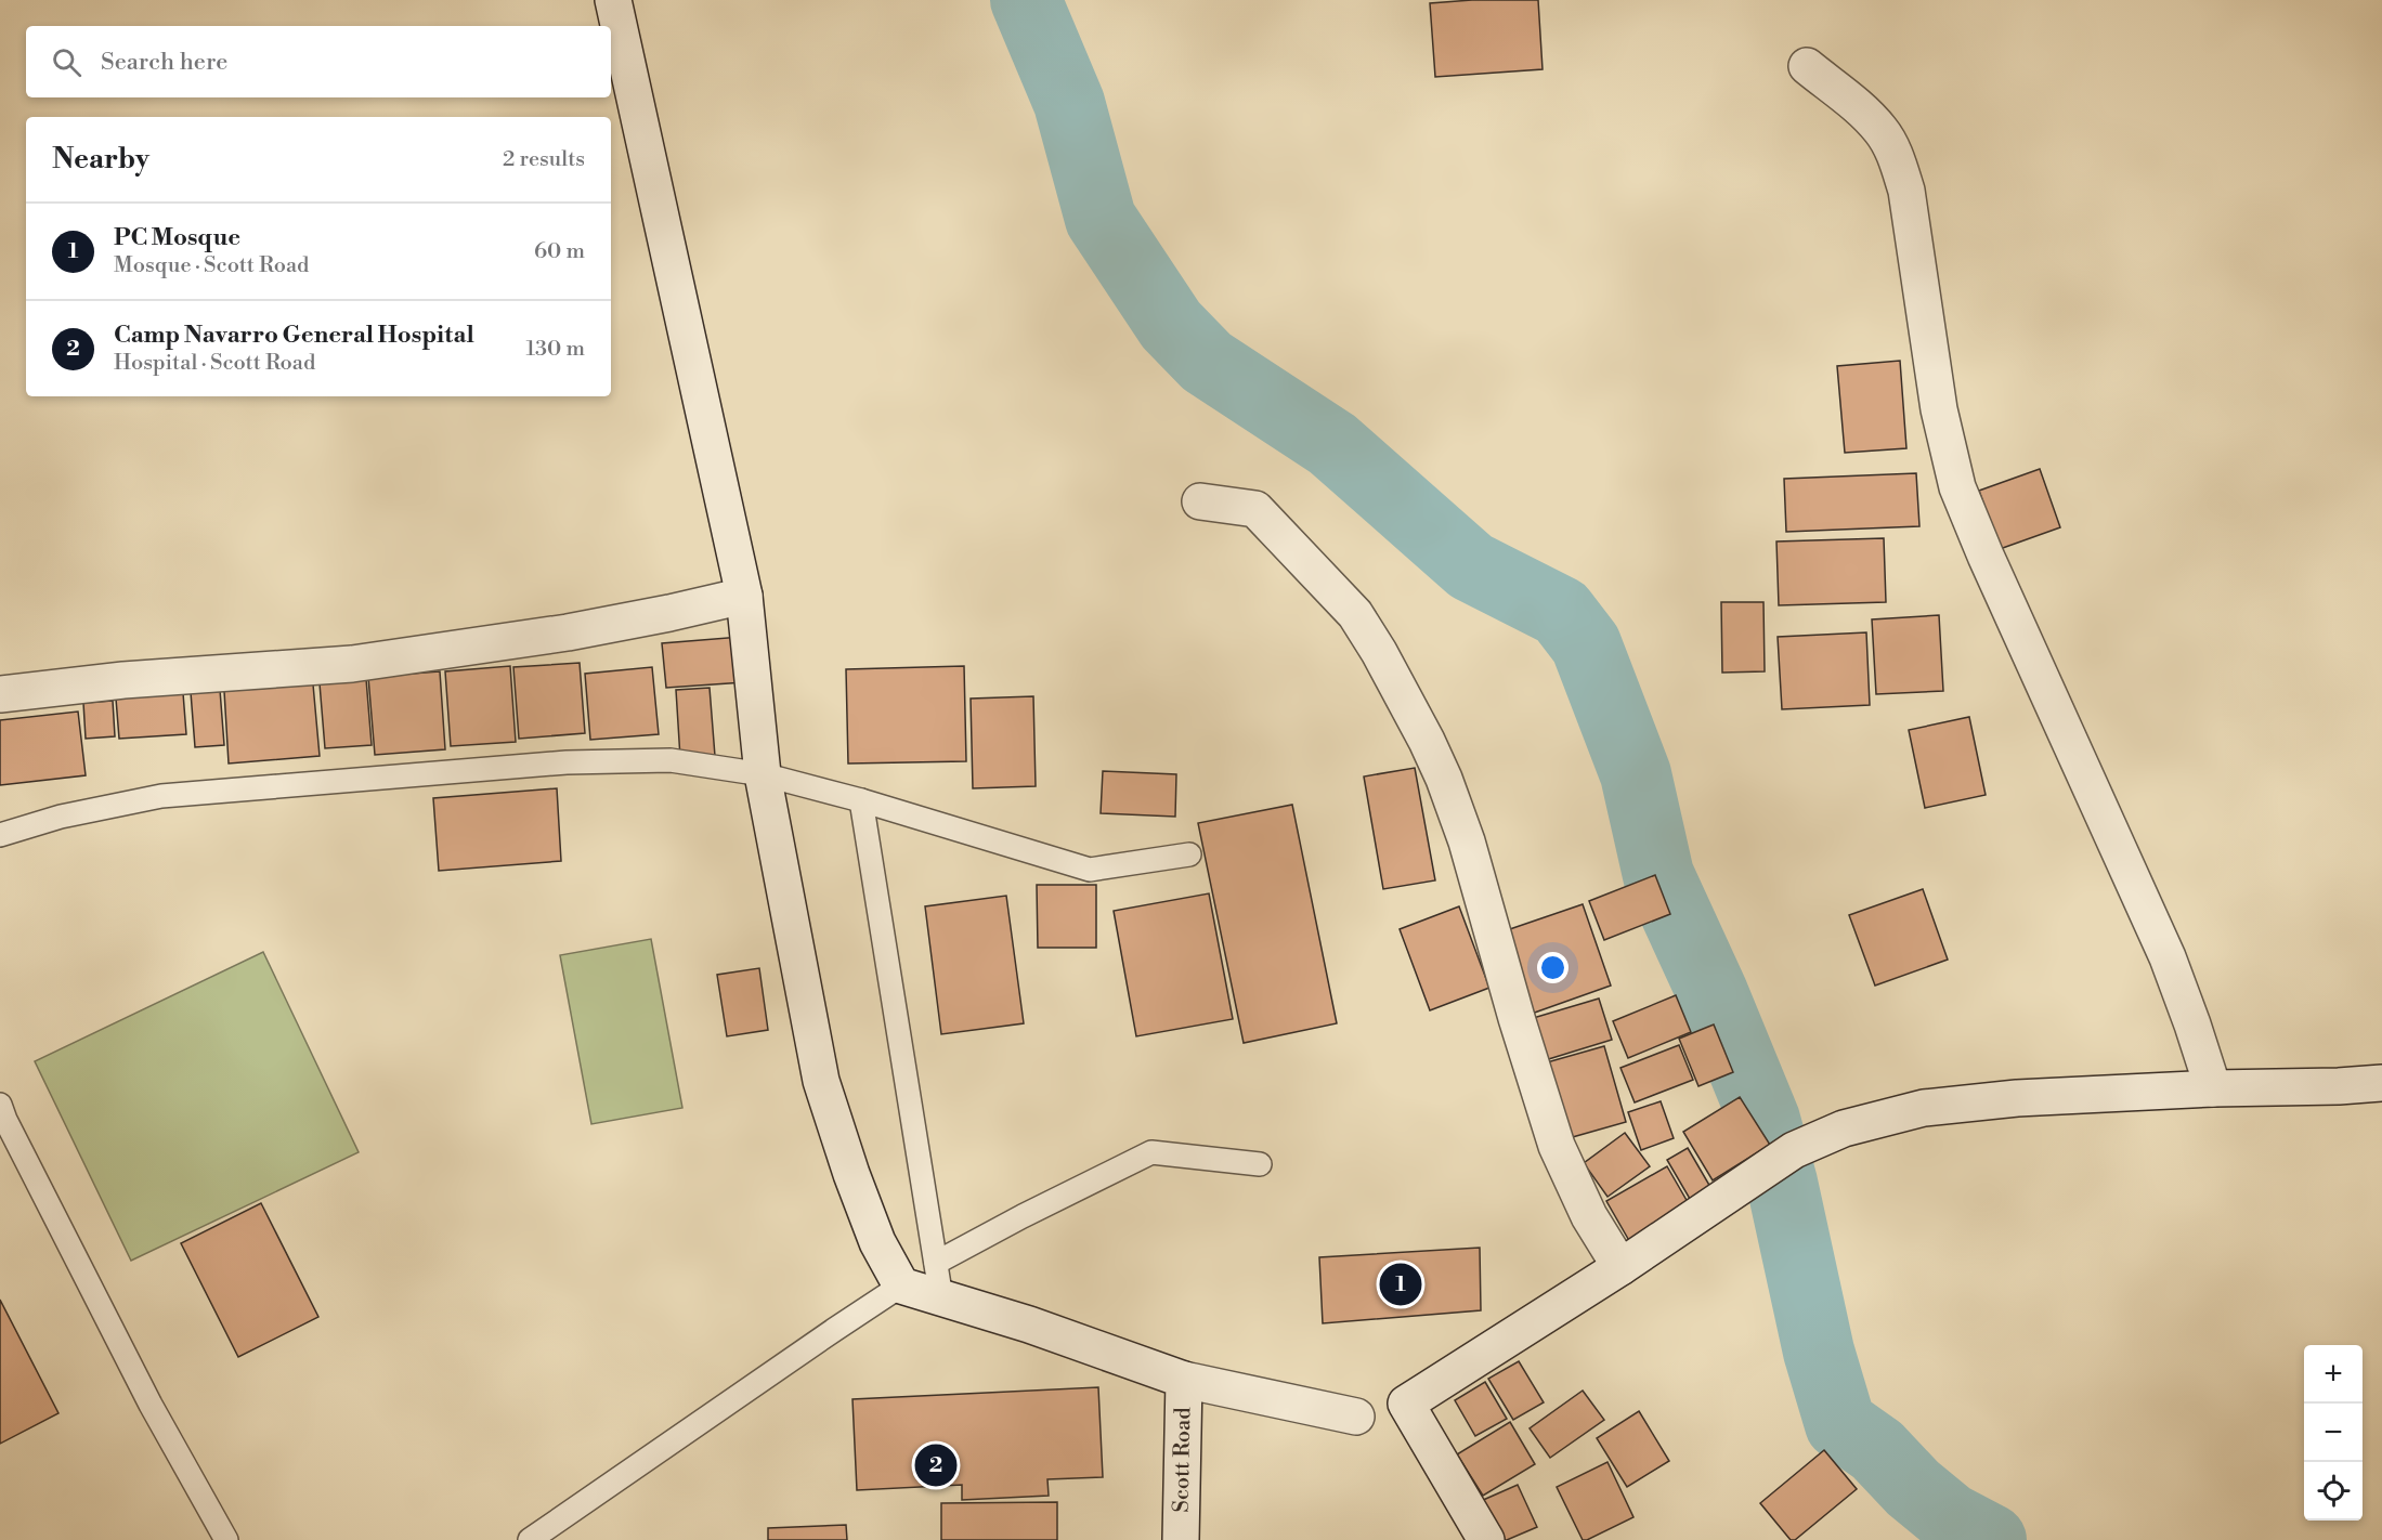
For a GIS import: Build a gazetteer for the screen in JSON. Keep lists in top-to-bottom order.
{
  "streets": {
    "street": ["Scott Road"]
  },
  "page": {
    "search": "Search here",
    "heading": ["Nearby", "2 results"],
    "list": [
      {
        "mark": "1",
        "name": "PC Mosque",
        "note": "Mosque · Scott Road",
        "value": "60 m"
      },
      {
        "mark": "2",
        "name": "Camp Navarro General Hospital",
        "note": "Hospital · Scott Road",
        "value": "130 m"
      }
    ],
    "pins": ["1", "2"],
    "map_buttons": ["+", "−"]
  }
}
